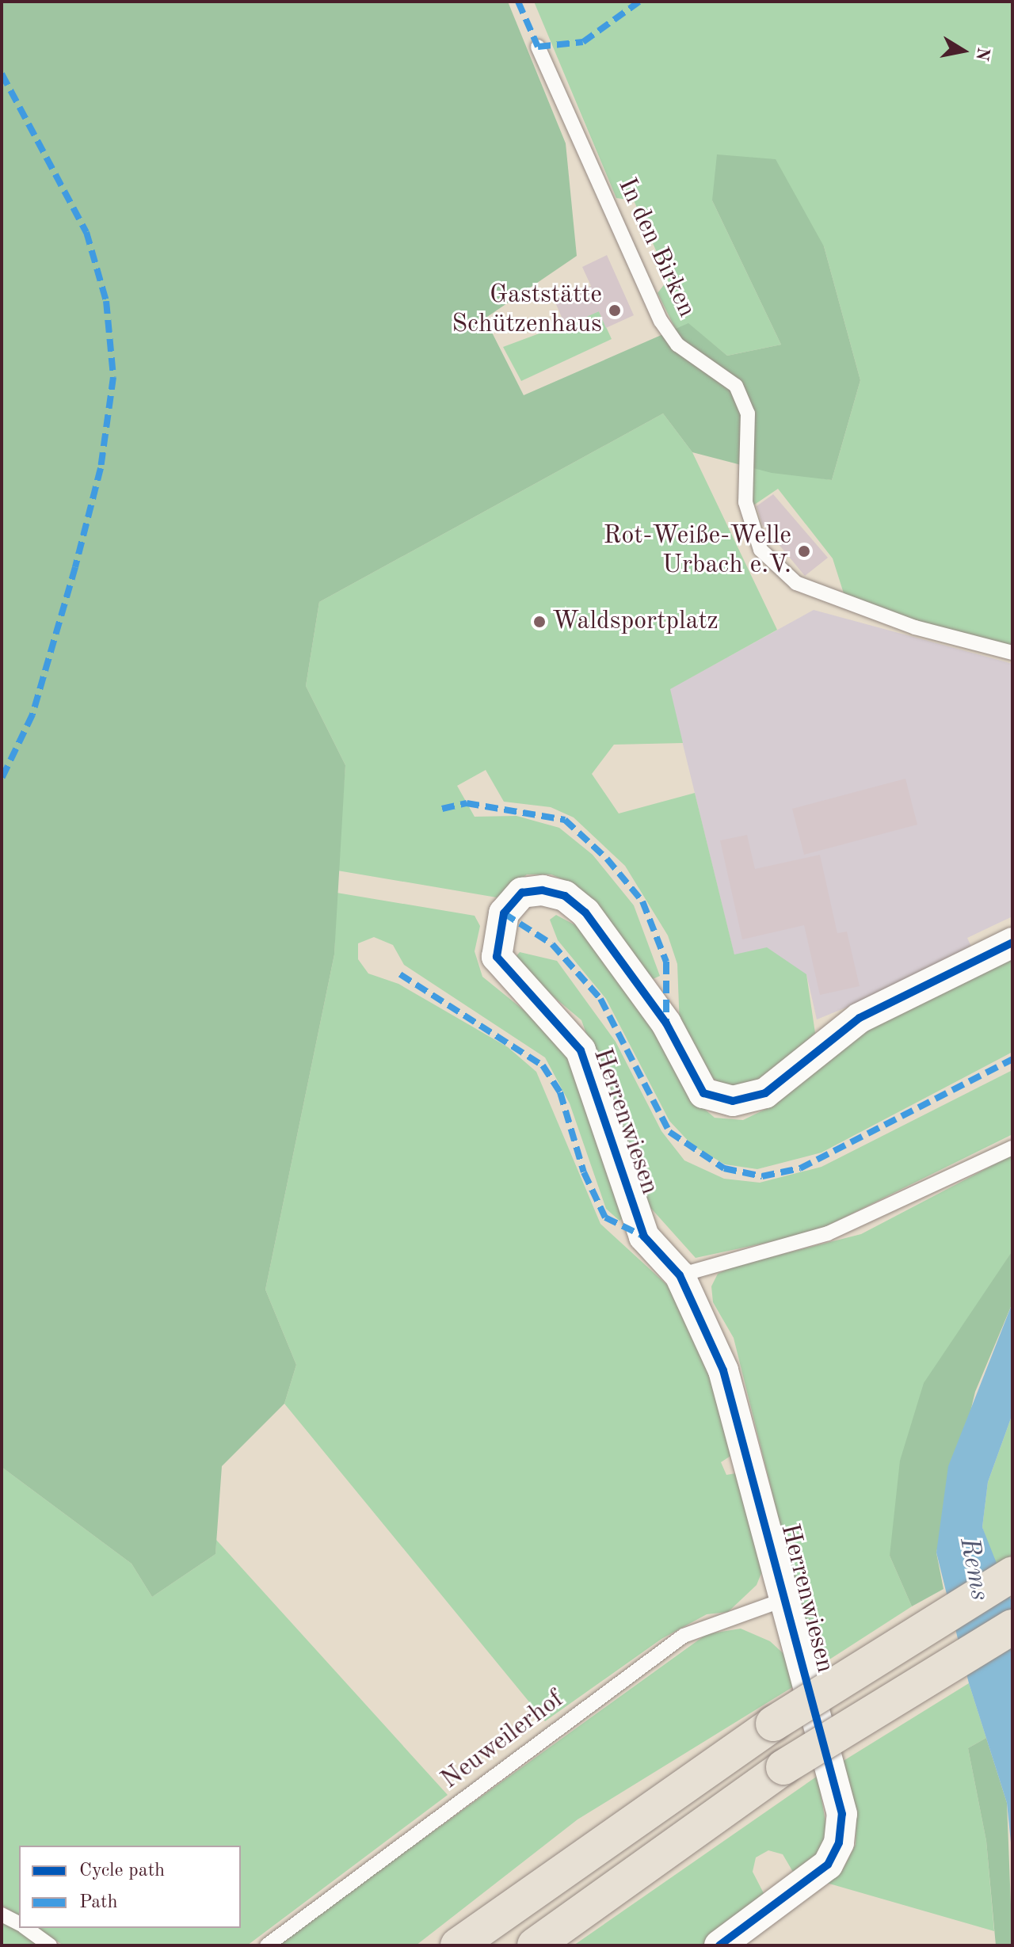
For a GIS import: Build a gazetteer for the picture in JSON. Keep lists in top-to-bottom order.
{
  "streets": {
    "street": ["Herrenwiesen"],
    "lane": ["In den Birken", "Neuweilerhof"]
  },
  "crossings": [
    ["Herrenwiesen", "Neuweilerhof"]
  ],
  "water": ["Rems"],
  "places": ["Gaststätte Schützenhaus", "Rot-Weiße-Welle Urbach e.V.", "Waldsportplatz"],
  "legend": ["Cycle path", "Path"],
  "north": "right"
}
